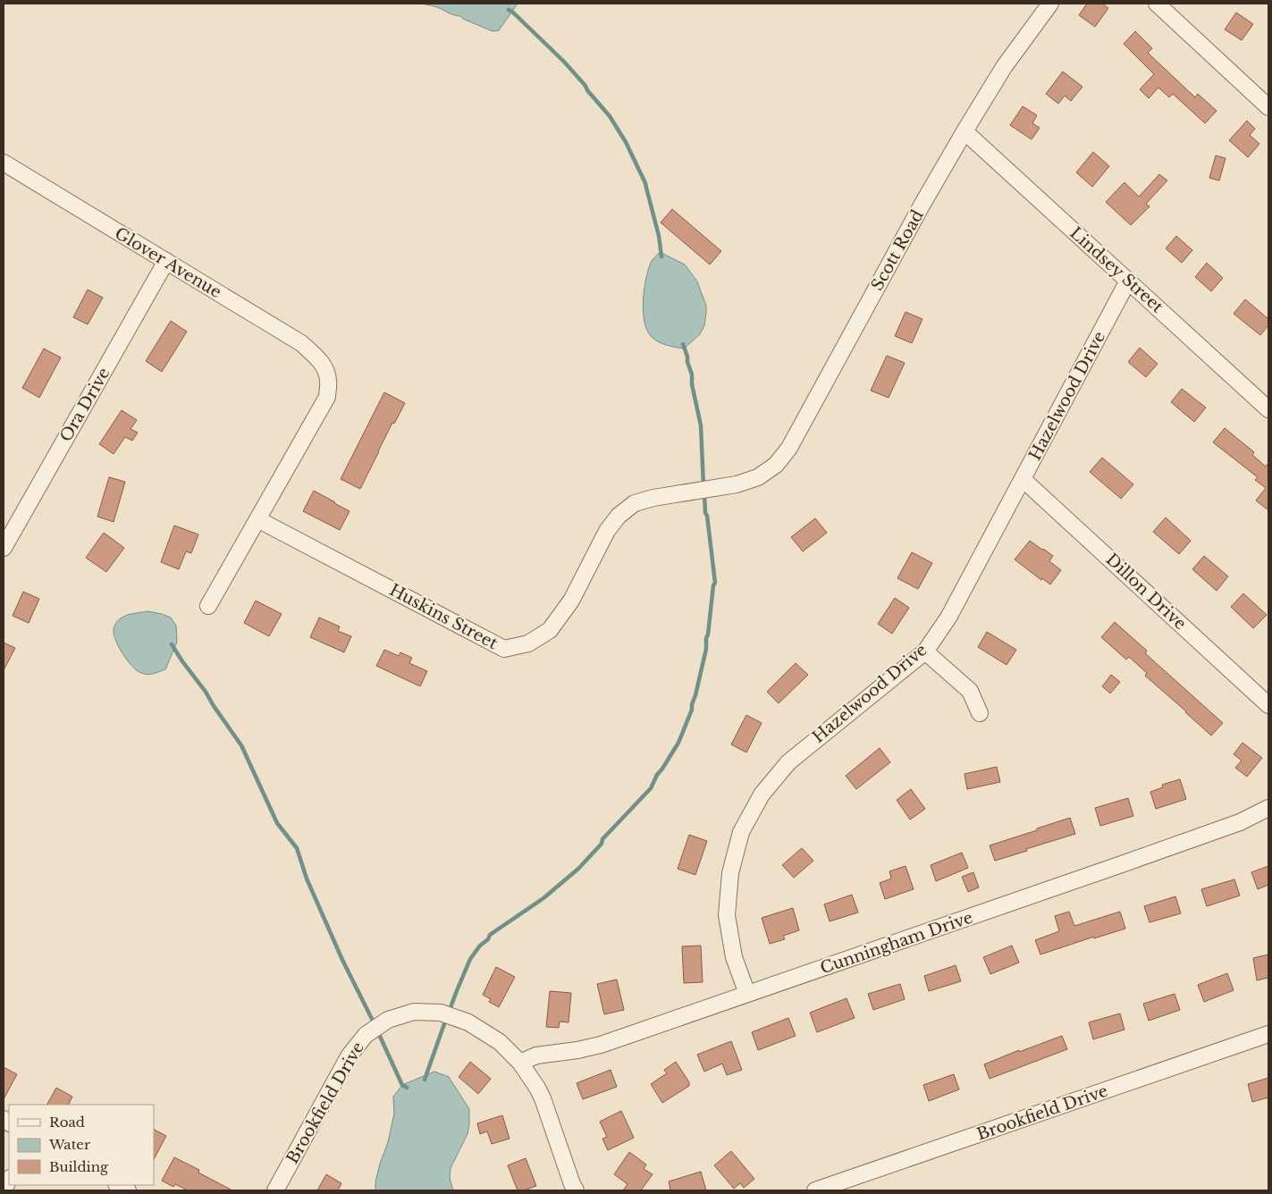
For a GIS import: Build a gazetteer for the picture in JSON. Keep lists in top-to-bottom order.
{
  "streets": {
    "street": [
      "Scott Road",
      "Glover Avenue",
      "Lindsey Street",
      "Hazelwood Drive",
      "Ora Drive",
      "Dillon Drive",
      "Huskins Street",
      "Cunningham Drive",
      "Brookfield Drive"
    ]
  },
  "crossings": [
    ["Scott Road", "Lindsey Street"],
    ["Scott Road", "Huskins Street"],
    ["Glover Avenue", "Ora Drive"],
    ["Glover Avenue", "Huskins Street"],
    ["Lindsey Street", "Hazelwood Drive"],
    ["Hazelwood Drive", "Dillon Drive"],
    ["Hazelwood Drive", "Cunningham Drive"],
    ["Cunningham Drive", "Brookfield Drive"]
  ],
  "legend": ["Road", "Water", "Building"]
}
